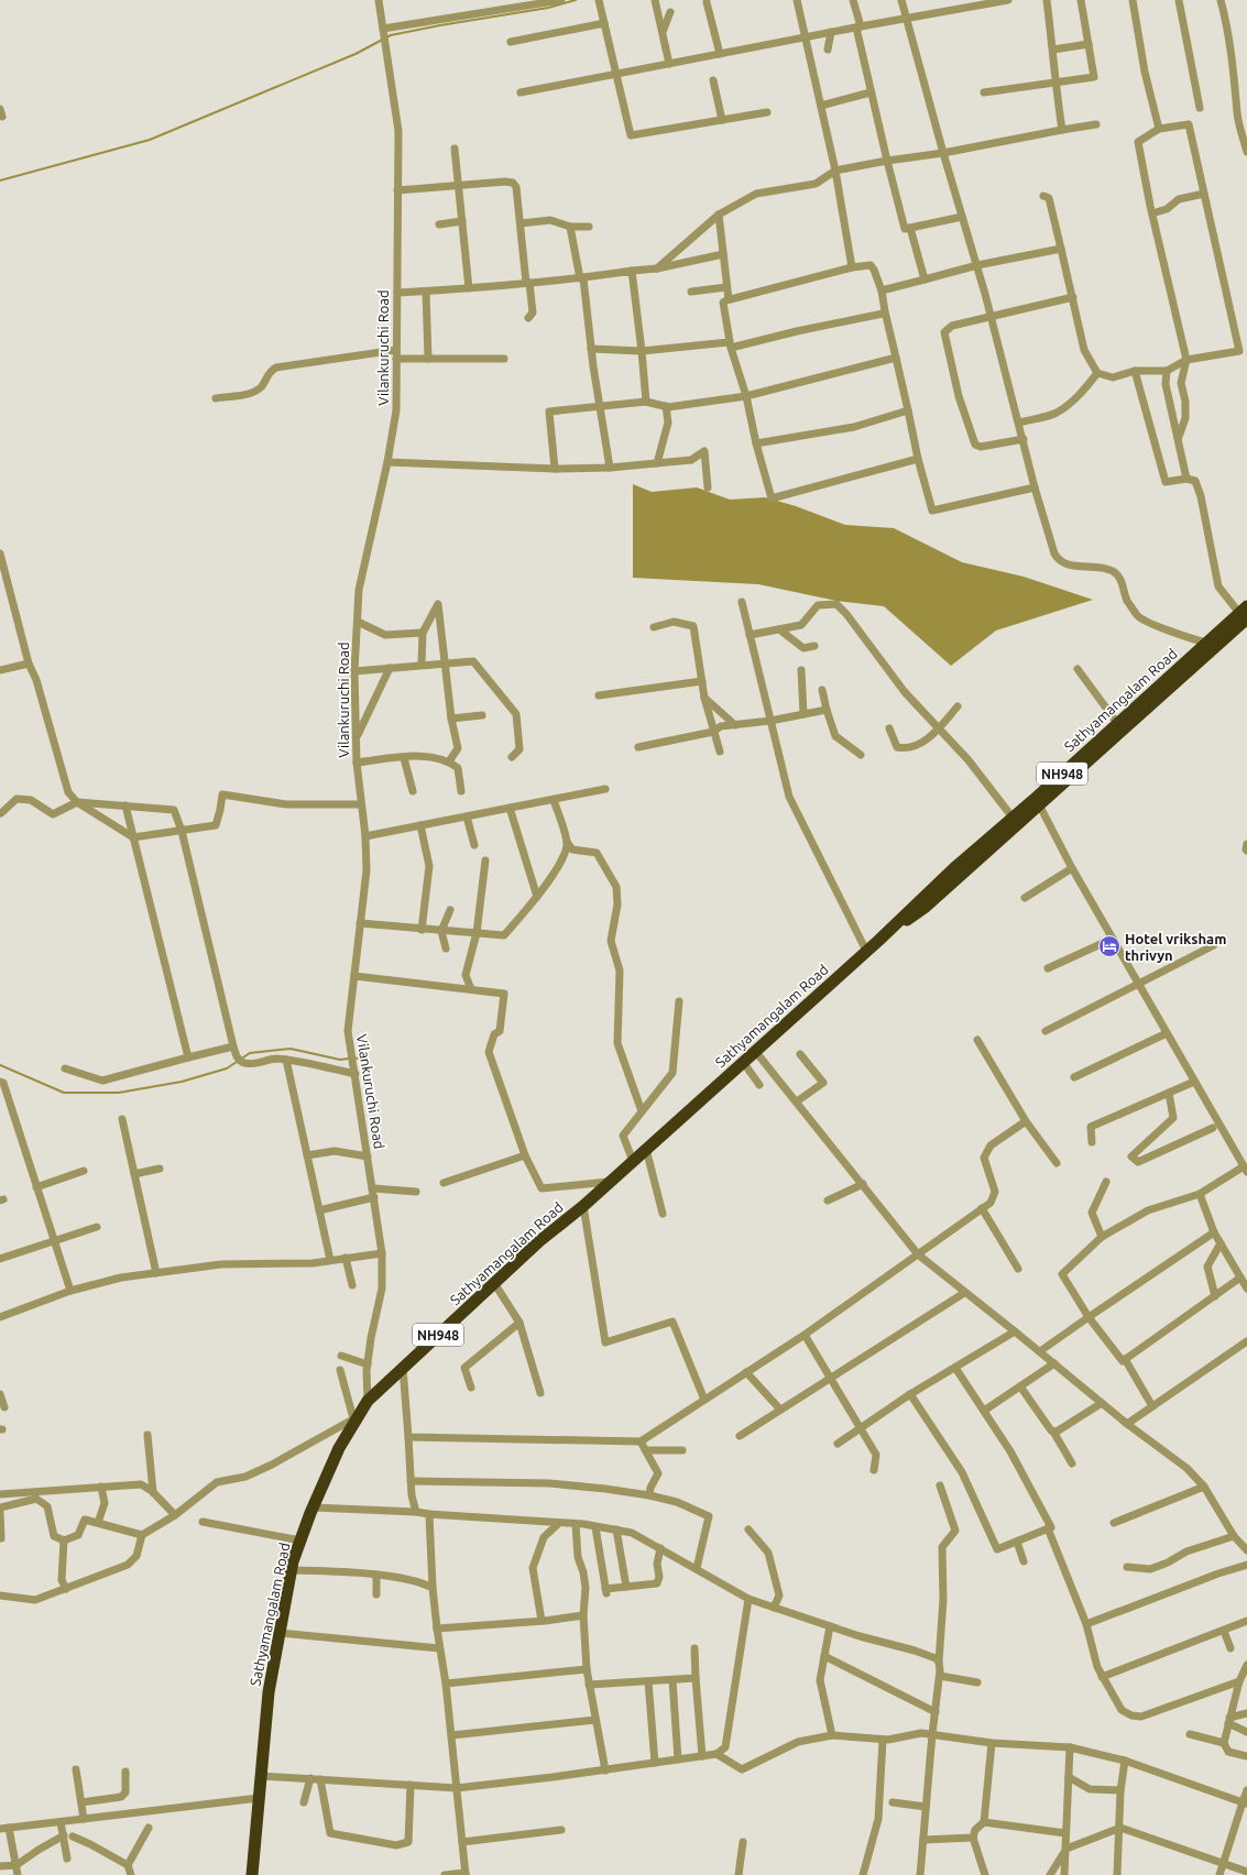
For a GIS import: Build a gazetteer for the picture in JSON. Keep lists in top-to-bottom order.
{
  "streets": {
    "highway": ["Sathyamangalam Road", "NH948"],
    "street": ["Vilankuruchi Road"]
  },
  "crossings": [
    ["Vilankuruchi Road", "Sathyamangalam Road"]
  ],
  "places": {
    "hotel": ["Hotel vriksham thrivyn"]
  }
}
